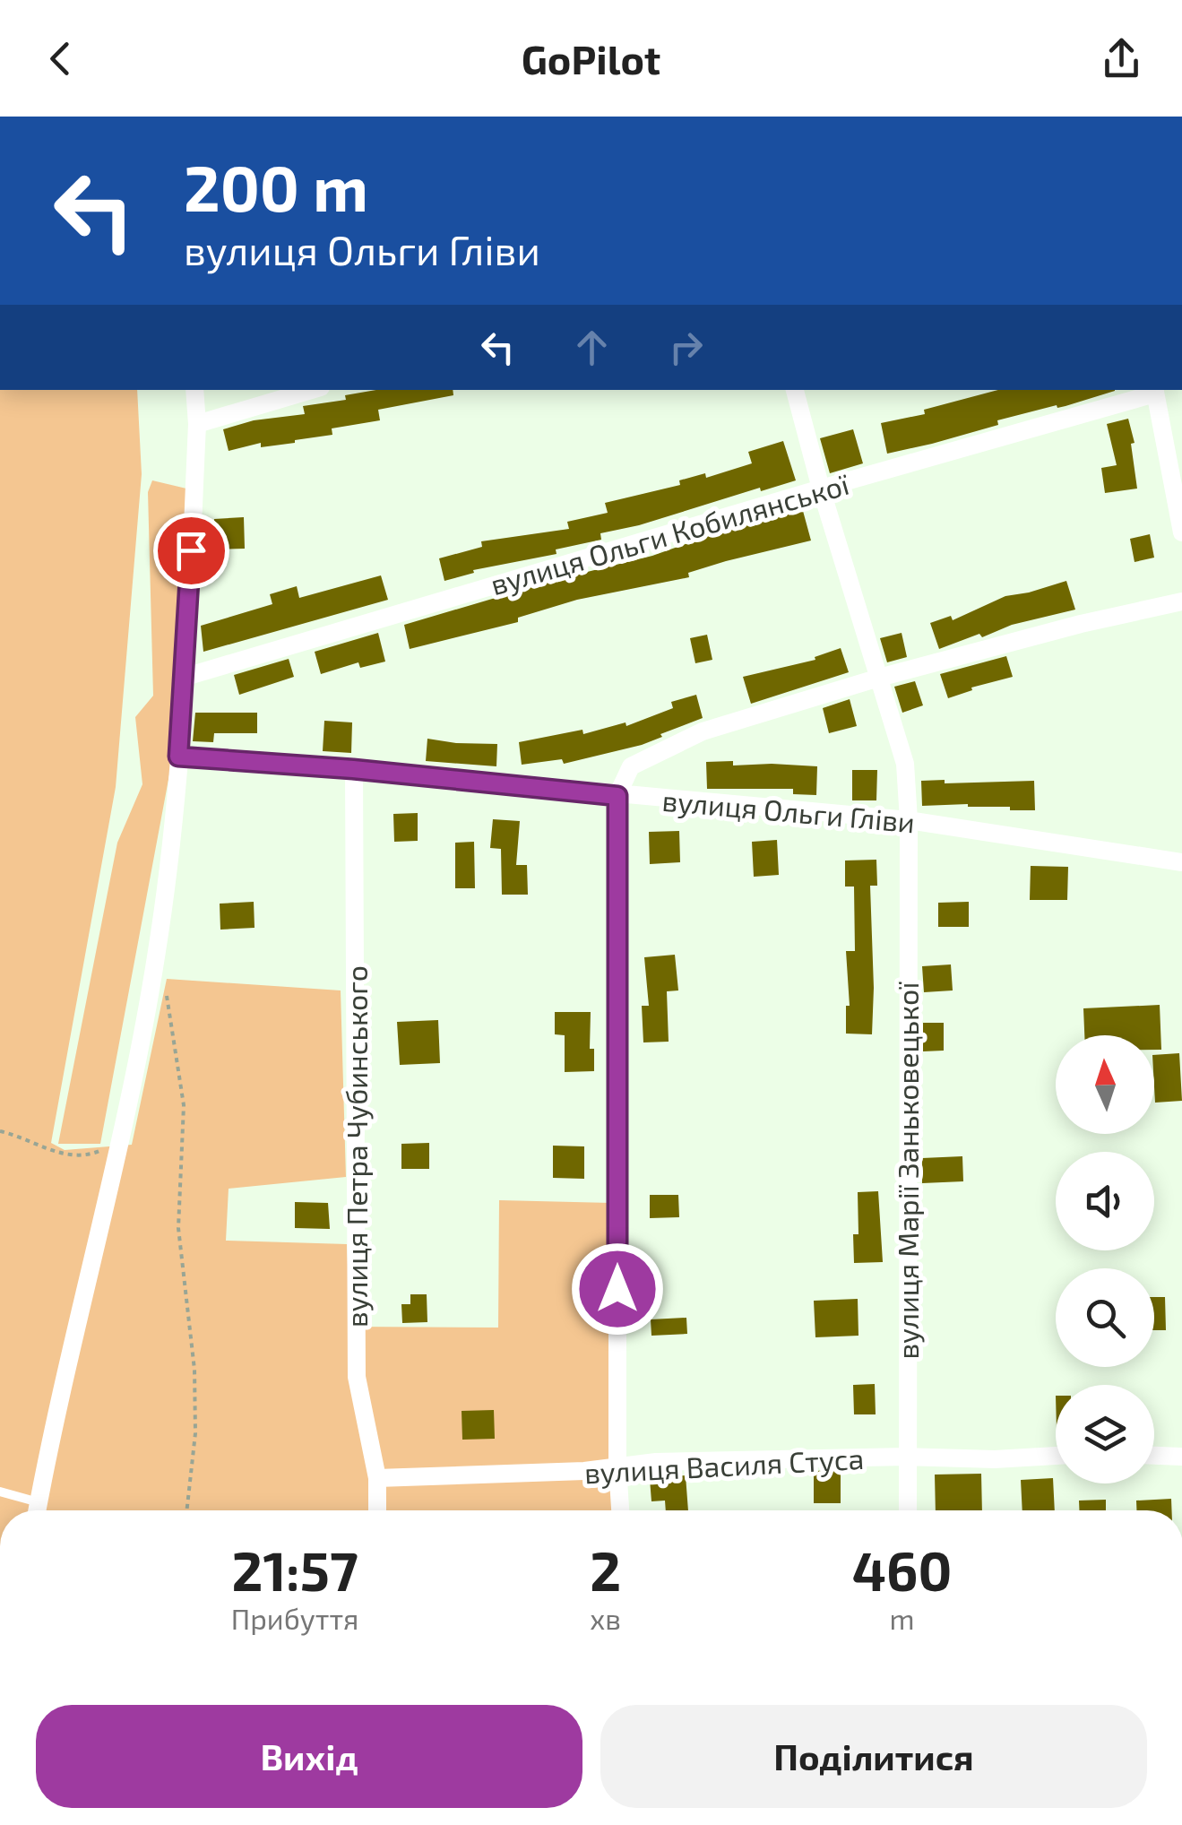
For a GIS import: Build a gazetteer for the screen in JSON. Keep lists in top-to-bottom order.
{
  "streets": {
    "street": [
      "вулиця Ольги Кобилянської",
      "вулиця Ольги Гліви",
      "вулиця Петра Чубинського",
      "вулиця Марії Заньковецької",
      "вулиця Василя Стуса"
    ]
  },
  "crossings": [
    ["вулиця Ольги Кобилянської", "вулиця Марії Заньковецької"],
    ["вулиця Ольги Гліви", "вулиця Петра Чубинського"],
    ["вулиця Ольги Гліви", "вулиця Марії Заньковецької"],
    ["вулиця Петра Чубинського", "вулиця Василя Стуса"],
    ["вулиця Марії Заньковецької", "вулиця Василя Стуса"]
  ],
  "north": "top",
  "page": {
    "header": "GoPilot",
    "turn": ["200 m", "вулиця Ольги Гліви"],
    "eta": [
      "21:57",
      "Прибуття",
      "2",
      "хв",
      "460",
      "m"
    ],
    "buttons": ["Вихід", "Поділитися"]
  }
}
